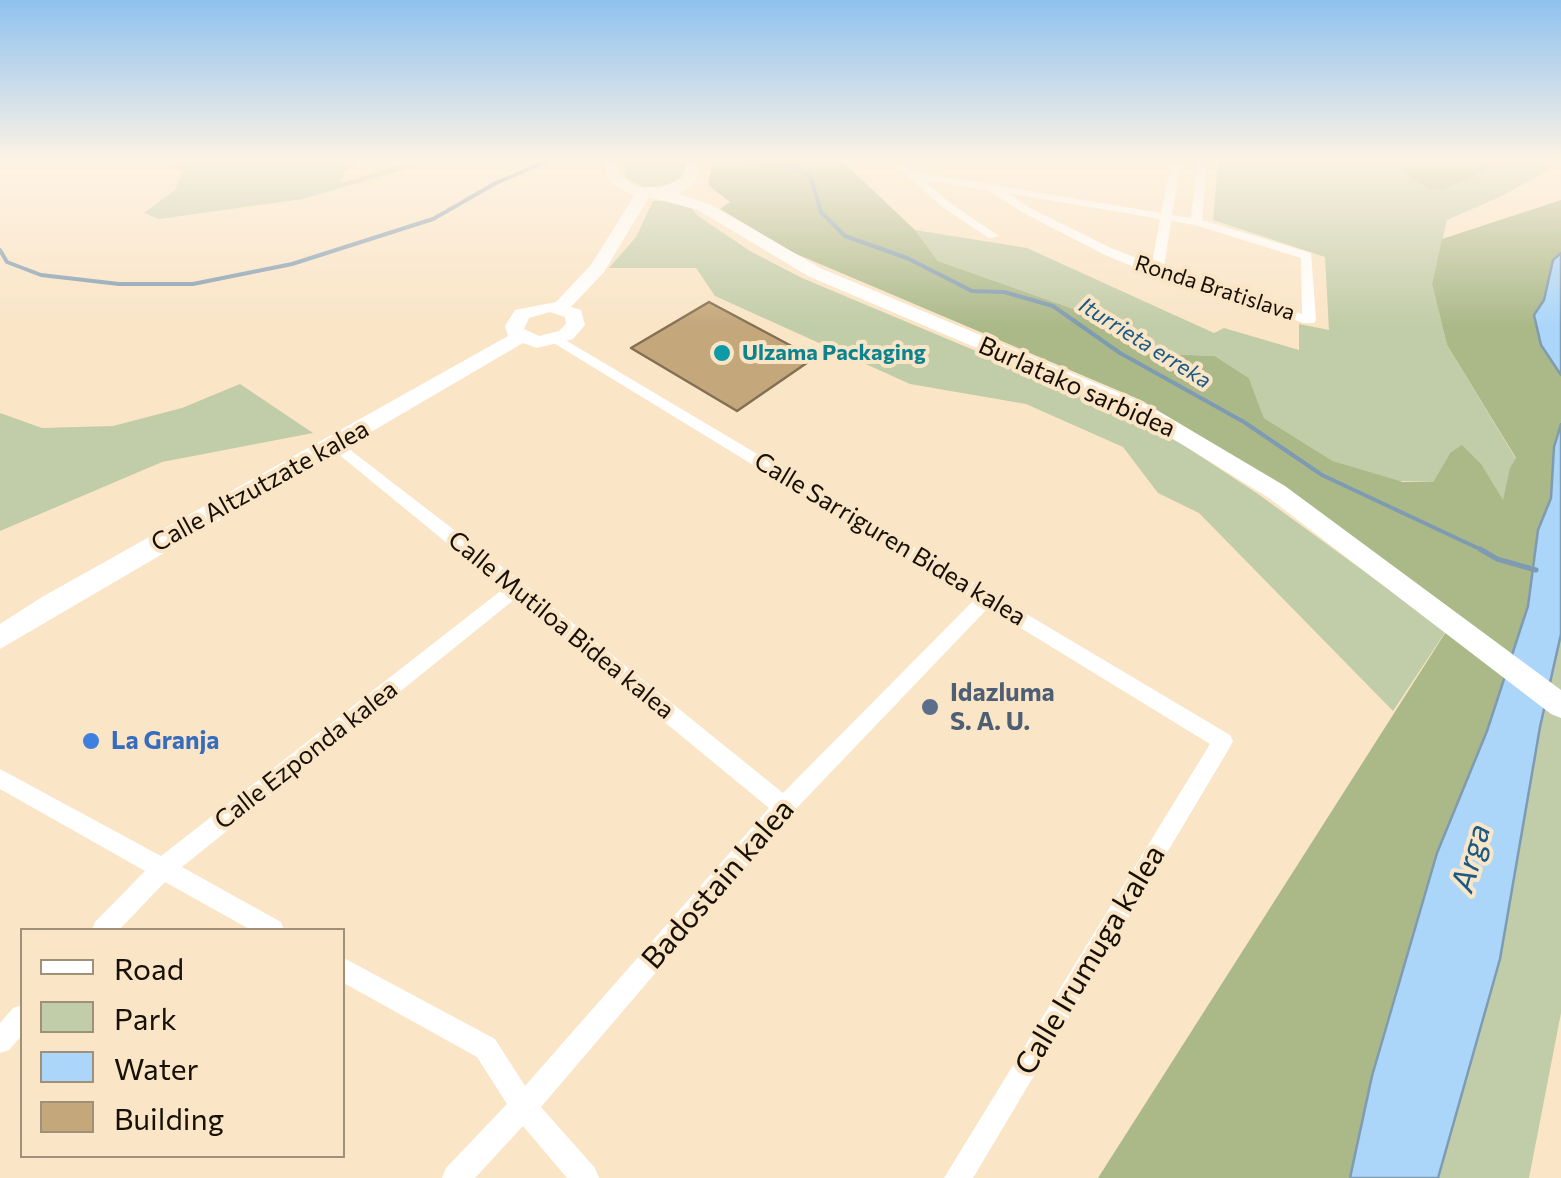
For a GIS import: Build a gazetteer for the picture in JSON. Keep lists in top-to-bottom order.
{
  "streets": {
    "main road": ["Burlatako sarbidea", "Calle Altzutzate kalea"],
    "street": [
      "Ronda Bratislava",
      "Calle Sarriguren Bidea kalea",
      "Calle Mutiloa Bidea kalea",
      "Calle Ezponda kalea",
      "Badostain kalea",
      "Calle Irumuga kalea"
    ]
  },
  "crossings": [
    ["Calle Altzutzate kalea", "Calle Mutiloa Bidea kalea"],
    ["Calle Sarriguren Bidea kalea", "Badostain kalea"],
    ["Calle Sarriguren Bidea kalea", "Calle Irumuga kalea"],
    ["Calle Mutiloa Bidea kalea", "Calle Ezponda kalea"],
    ["Calle Mutiloa Bidea kalea", "Badostain kalea"]
  ],
  "water": ["Iturrieta erreka", "Arga"],
  "places": ["Ulzama Packaging", "Idazluma S. A. U.", "La Granja"],
  "legend": [
    "Road",
    "Park",
    "Water",
    "Building"
  ]
}
